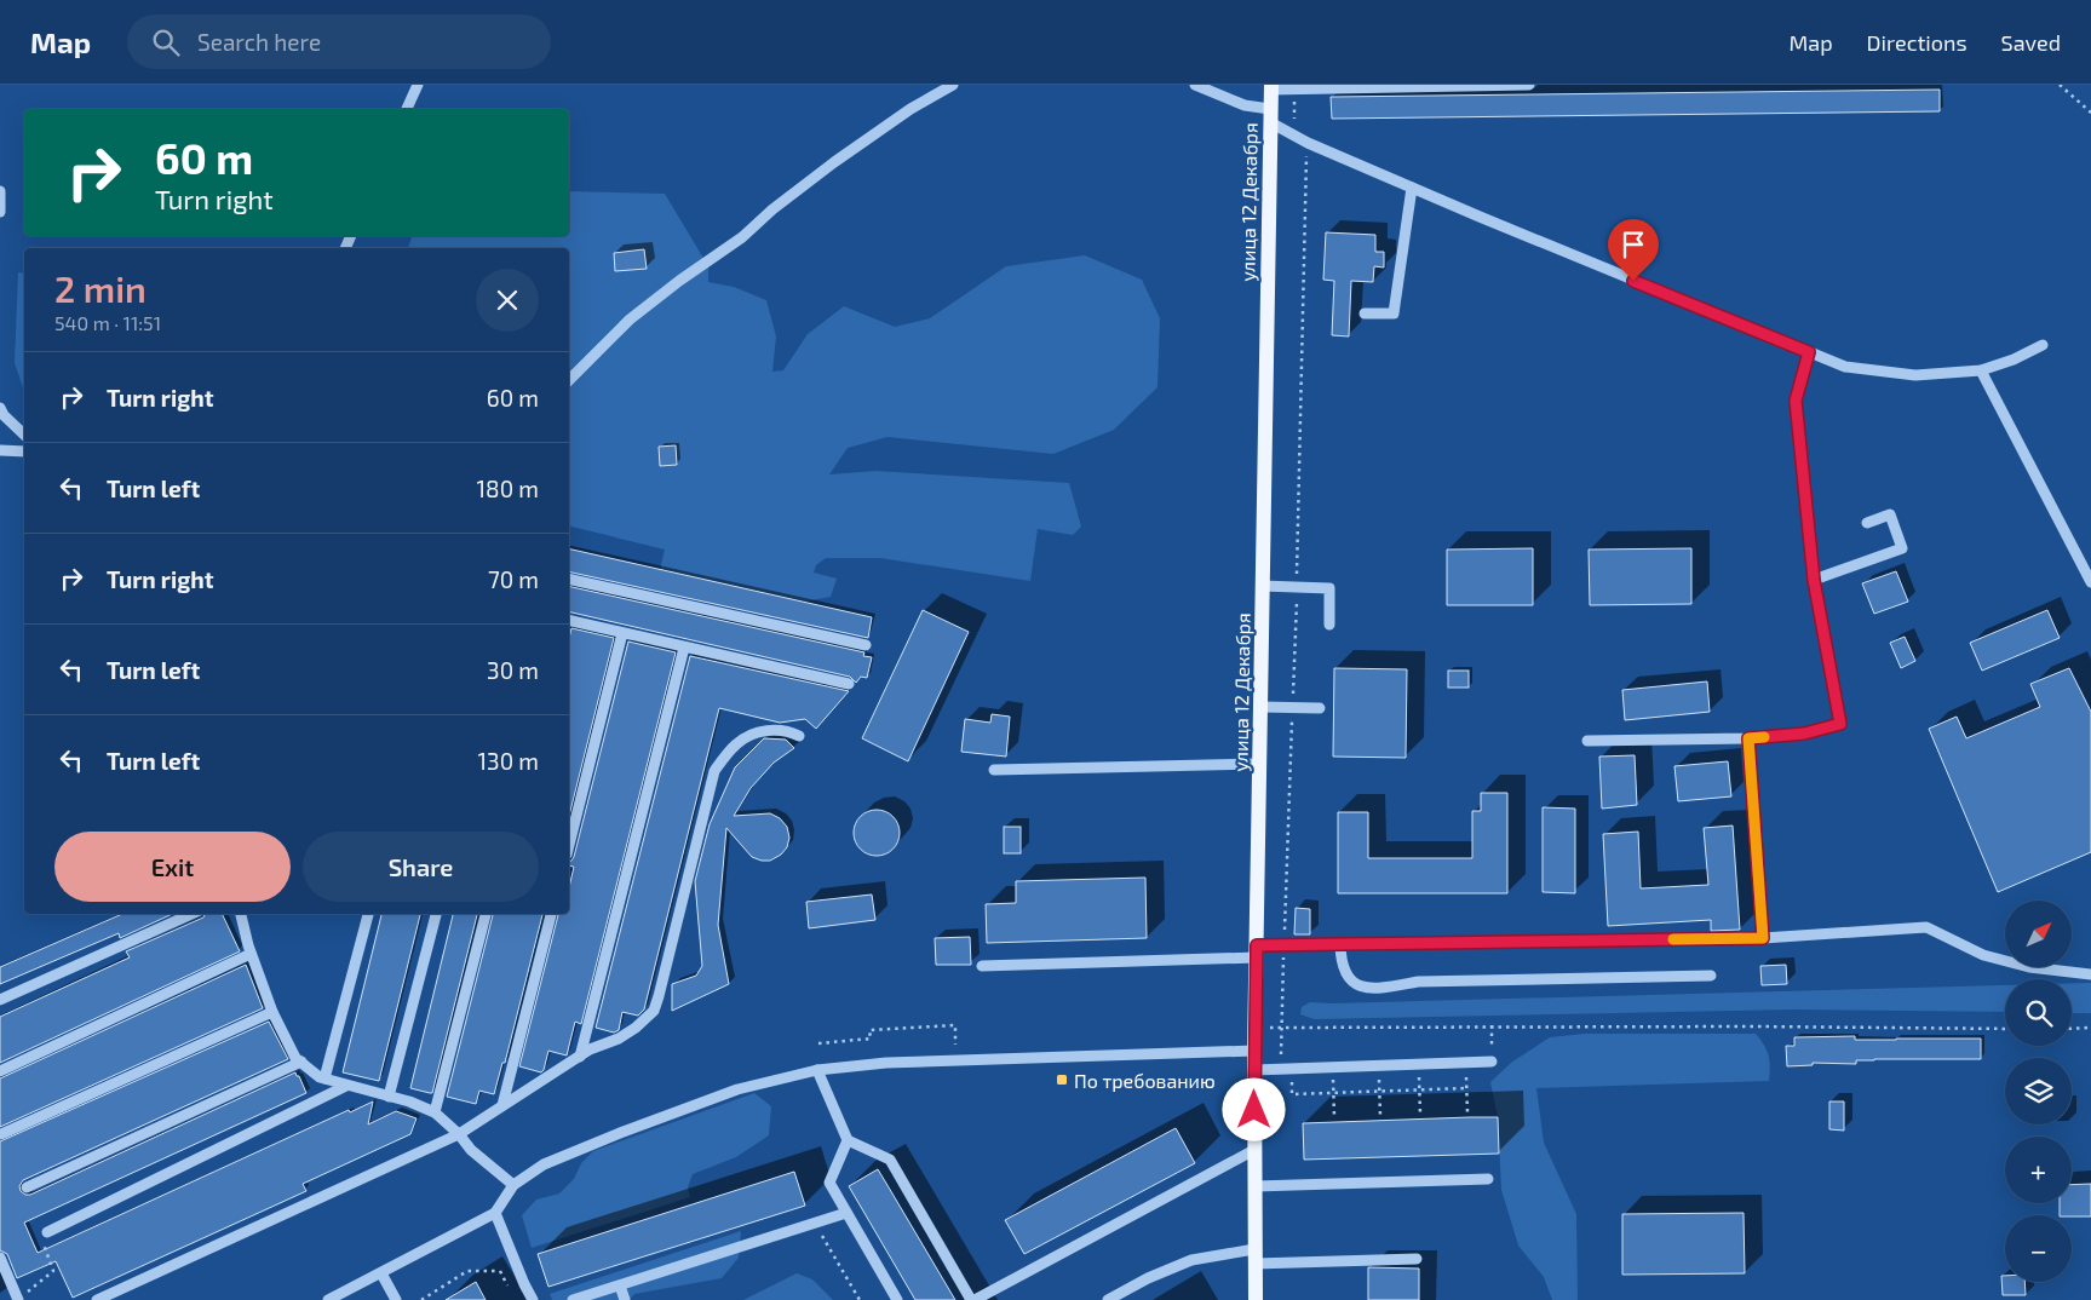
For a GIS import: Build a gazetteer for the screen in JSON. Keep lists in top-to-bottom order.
{
  "streets": {
    "main road": ["улица 12 Декабря"]
  },
  "places": {
    "transit": ["По требованию"]
  },
  "north": "top right",
  "page": {
    "header": "Map",
    "search": "Search here",
    "nav": ["Map", "Directions", "Saved"],
    "turn": ["60 m", "Turn right"],
    "heading": ["2 min", "540 m · 11:51"],
    "list": [
      {
        "name": "Turn right",
        "value": "60 m"
      },
      {
        "name": "Turn left",
        "value": "180 m"
      },
      {
        "name": "Turn right",
        "value": "70 m"
      },
      {
        "name": "Turn left",
        "value": "30 m"
      },
      {
        "name": "Turn left",
        "value": "130 m"
      }
    ],
    "buttons": ["Exit", "Share"],
    "map_buttons": ["+", "−"]
  }
}
